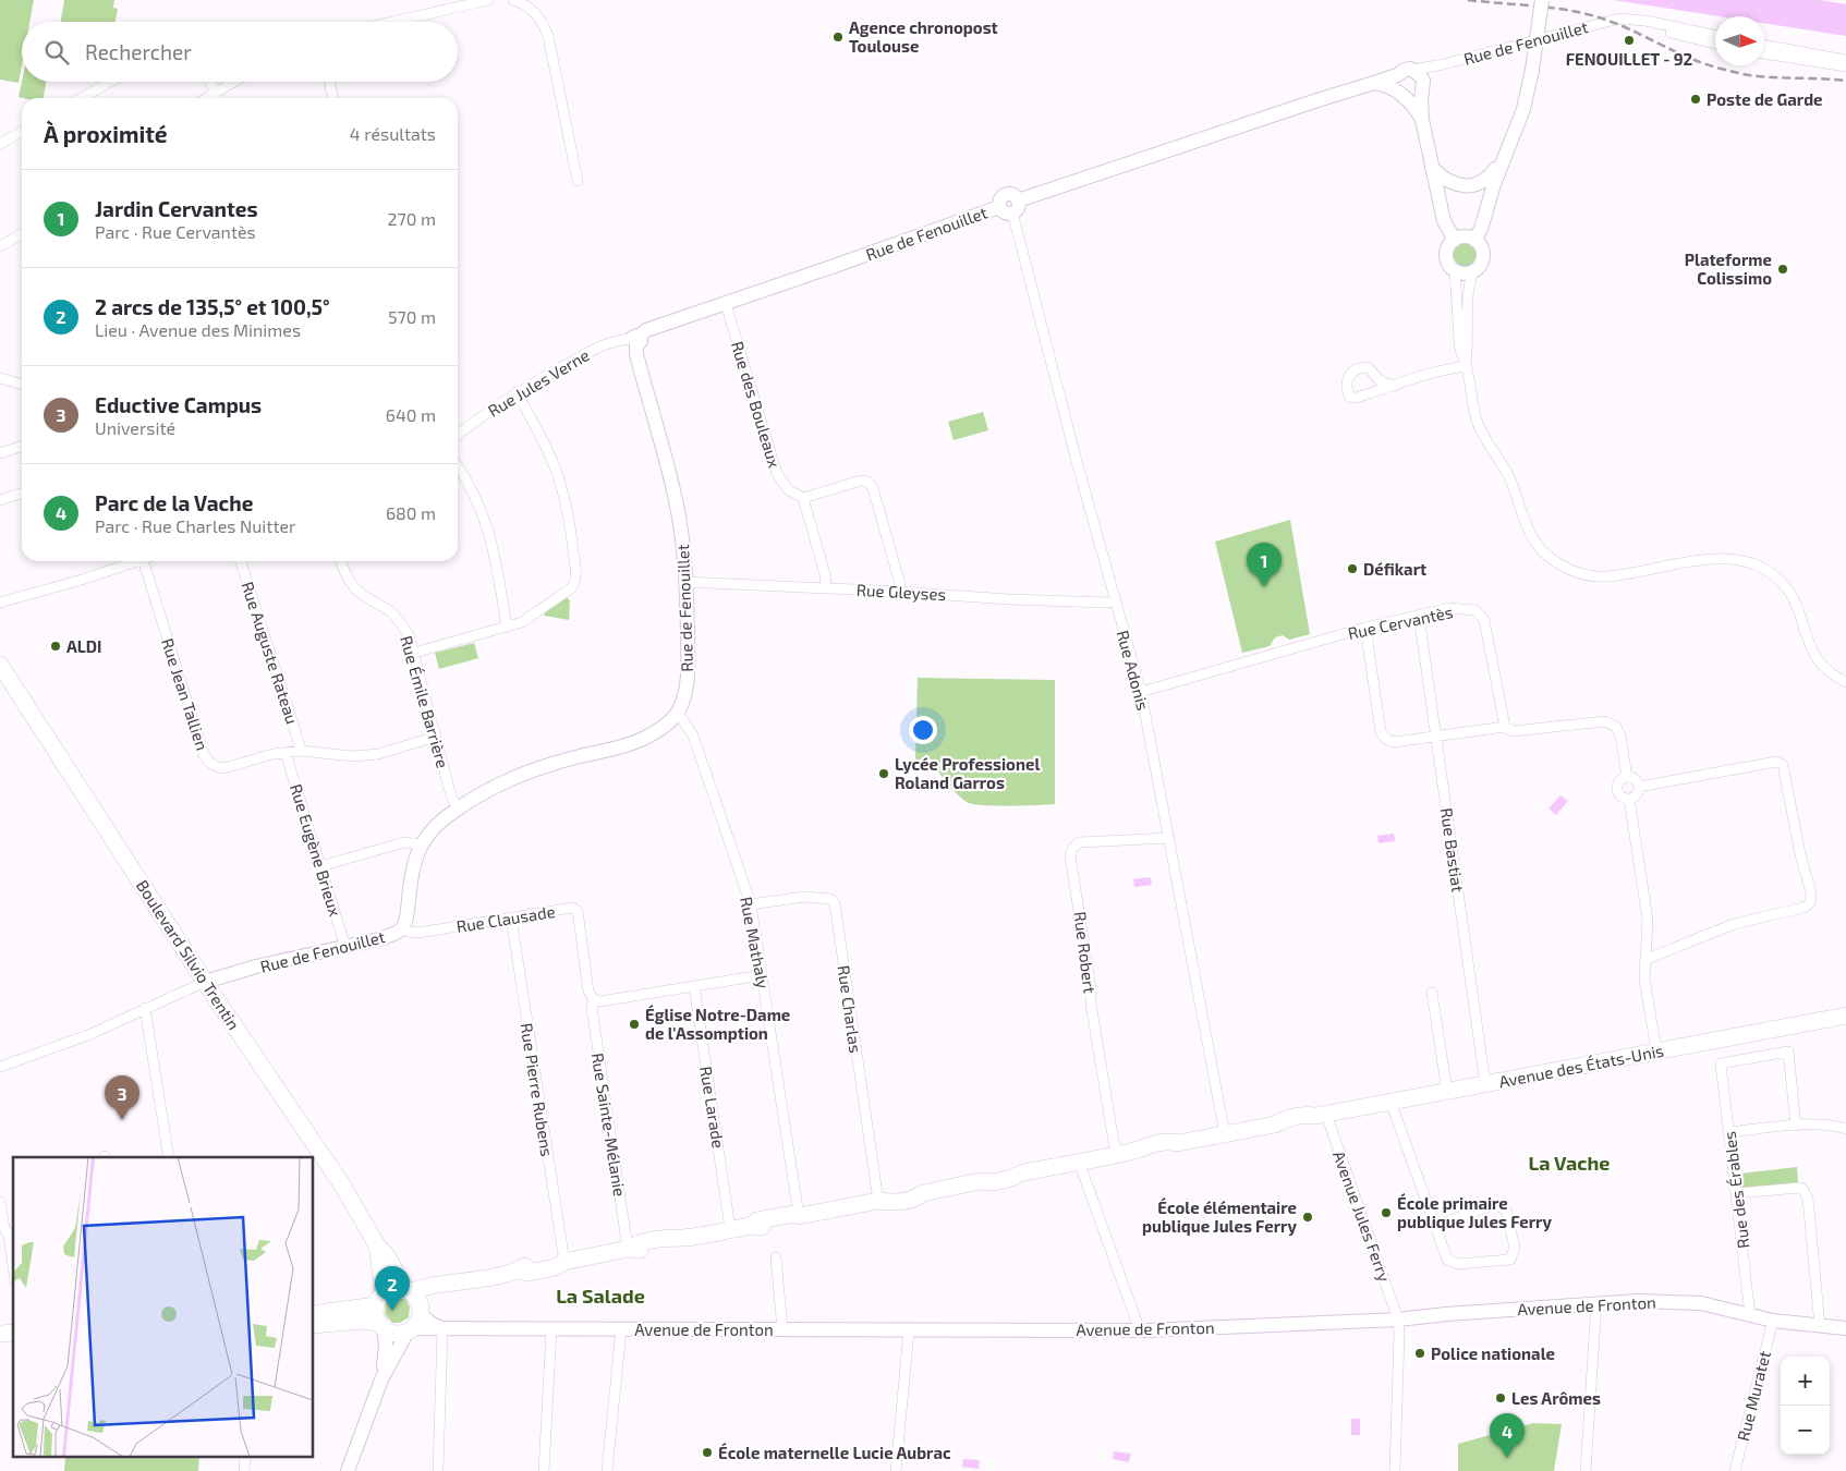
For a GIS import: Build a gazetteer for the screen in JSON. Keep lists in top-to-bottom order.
{
  "streets": {
    "main road": ["Boulevard Silvio Trentin", "Avenue des États-Unis"],
    "street": [
      "Rue de Fenouillet",
      "Rue Jules Verne",
      "Rue des Bouleaux",
      "Rue Gleyses",
      "Rue Cervantès",
      "Rue Auguste Rateau",
      "Rue Adonis",
      "Rue Jean Tallien",
      "Rue Émile Barrière",
      "Rue Eugène Brieux",
      "Rue Bastiat",
      "Rue Clausade",
      "Rue Mathaly",
      "Rue Robert",
      "Rue Charlas",
      "Rue Pierre Rubens",
      "Rue Larade",
      "Rue Sainte-Mélanie",
      "Rue des Érables",
      "Avenue Jules Ferry",
      "Avenue de Fronton",
      "Rue Muratet"
    ]
  },
  "crossings": [
    ["Rue de Fenouillet", "Rue Jules Verne"],
    ["Rue de Fenouillet", "Rue des Bouleaux"],
    ["Rue de Fenouillet", "Rue Gleyses"],
    ["Rue de Fenouillet", "Rue Adonis"],
    ["Rue de Fenouillet", "Rue Émile Barrière"],
    ["Rue de Fenouillet", "Rue Eugène Brieux"],
    ["Rue de Fenouillet", "Rue Clausade"],
    ["Rue de Fenouillet", "Rue Mathaly"],
    ["Rue de Fenouillet", "Boulevard Silvio Trentin"],
    ["Rue Gleyses", "Rue Adonis"],
    ["Rue Cervantès", "Rue Adonis"],
    ["Rue Cervantès", "Rue Bastiat"],
    ["Rue Auguste Rateau", "Rue Jean Tallien"],
    ["Rue Adonis", "Rue Robert"],
    ["Rue Adonis", "Avenue des États-Unis"],
    ["Rue Jean Tallien", "Rue Émile Barrière"],
    ["Rue Jean Tallien", "Rue Eugène Brieux"],
    ["Rue Bastiat", "Avenue des États-Unis"],
    ["Rue Clausade", "Rue Pierre Rubens"],
    ["Rue Clausade", "Rue Sainte-Mélanie"],
    ["Rue Mathaly", "Rue Charlas"],
    ["Rue Mathaly", "Avenue des États-Unis"],
    ["Rue Robert", "Avenue des États-Unis"],
    ["Boulevard Silvio Trentin", "Avenue des États-Unis"],
    ["Boulevard Silvio Trentin", "Avenue de Fronton"],
    ["Rue Charlas", "Avenue des États-Unis"],
    ["Avenue des États-Unis", "Rue Pierre Rubens"],
    ["Avenue des États-Unis", "Rue Larade"],
    ["Avenue des États-Unis", "Rue Sainte-Mélanie"],
    ["Avenue des États-Unis", "Avenue Jules Ferry"],
    ["Avenue des États-Unis", "Avenue de Fronton"],
    ["Rue des Érables", "Avenue de Fronton"],
    ["Avenue Jules Ferry", "Avenue de Fronton"],
    ["Avenue de Fronton", "Rue Muratet"]
  ],
  "districts": ["La Vache", "La Salade"],
  "places": [
    "Agence chronopost Toulouse",
    "FENOUILLET - 92",
    "Poste de Garde",
    "Plateforme Colissimo",
    "Défikart",
    "ALDI",
    "Lycée Professionel Roland Garros",
    "Église Notre-Dame de l'Assomption",
    "École primaire publique Jules Ferry",
    "École élémentaire publique Jules Ferry",
    "Police nationale",
    "Les Arômes",
    "École maternelle Lucie Aubrac"
  ],
  "north": "right",
  "page": {
    "search": "Rechercher",
    "heading": ["À proximité", "4 résultats"],
    "list": [
      {
        "mark": "1",
        "name": "Jardin Cervantes",
        "note": "Parc · Rue Cervantès",
        "value": "270 m"
      },
      {
        "mark": "2",
        "name": "2 arcs de 135,5° et 100,5°",
        "note": "Lieu · Avenue des Minimes",
        "value": "570 m"
      },
      {
        "mark": "3",
        "name": "Eductive Campus",
        "note": "Université",
        "value": "640 m"
      },
      {
        "mark": "4",
        "name": "Parc de la Vache",
        "note": "Parc · Rue Charles Nuitter",
        "value": "680 m"
      }
    ],
    "pins": [
      "1",
      "3",
      "2",
      "4"
    ],
    "map_buttons": ["+", "−"]
  }
}
